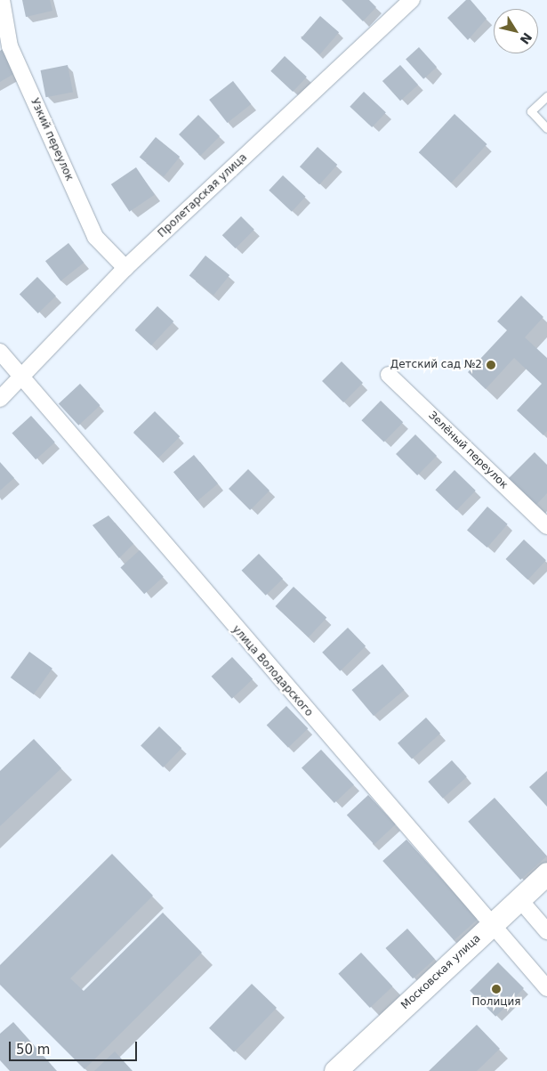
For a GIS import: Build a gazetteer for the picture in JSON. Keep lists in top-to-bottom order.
{
  "streets": {
    "main road": ["Московская улица"],
    "street": [
      "Узкий переулок",
      "Пролетарская улица",
      "Зелёный переулок",
      "улица Володарского"
    ]
  },
  "crossings": [
    ["Узкий переулок", "Пролетарская улица"],
    ["Пролетарская улица", "улица Володарского"],
    ["улица Володарского", "Московская улица"]
  ],
  "places": ["Детский сад №2", "Полиция"],
  "scale_bar": "50 m",
  "north": "bottom right"
}
